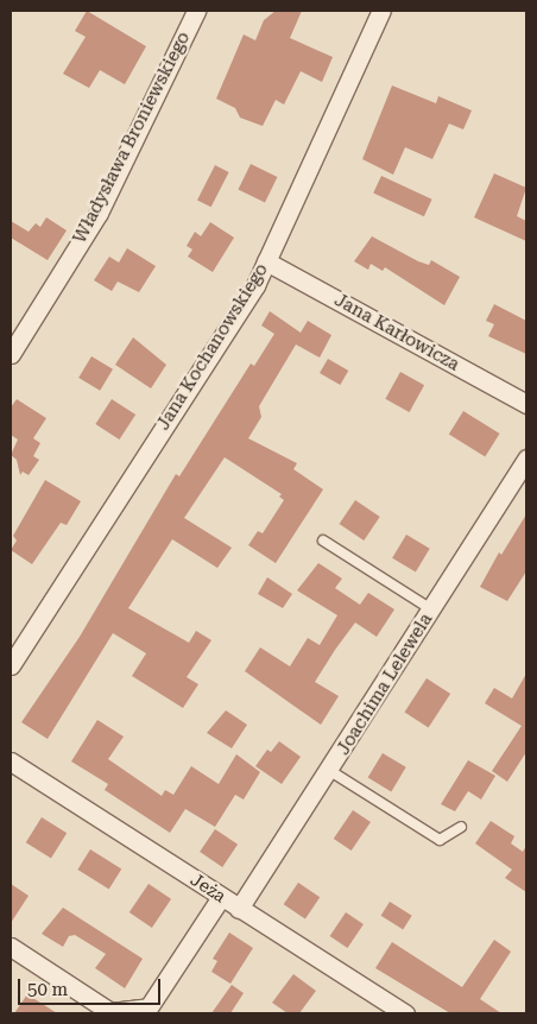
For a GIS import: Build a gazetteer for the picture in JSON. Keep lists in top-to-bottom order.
{
  "streets": {
    "street": [
      "Władysława Broniewskiego",
      "Jana Karłowicza",
      "Jana Kochanowskiego",
      "Joachima Lelewela",
      "Jeża"
    ]
  },
  "crossings": [
    ["Jana Karłowicza", "Jana Kochanowskiego"],
    ["Joachima Lelewela", "Jeża"]
  ],
  "scale_bar": "50 m"
}
